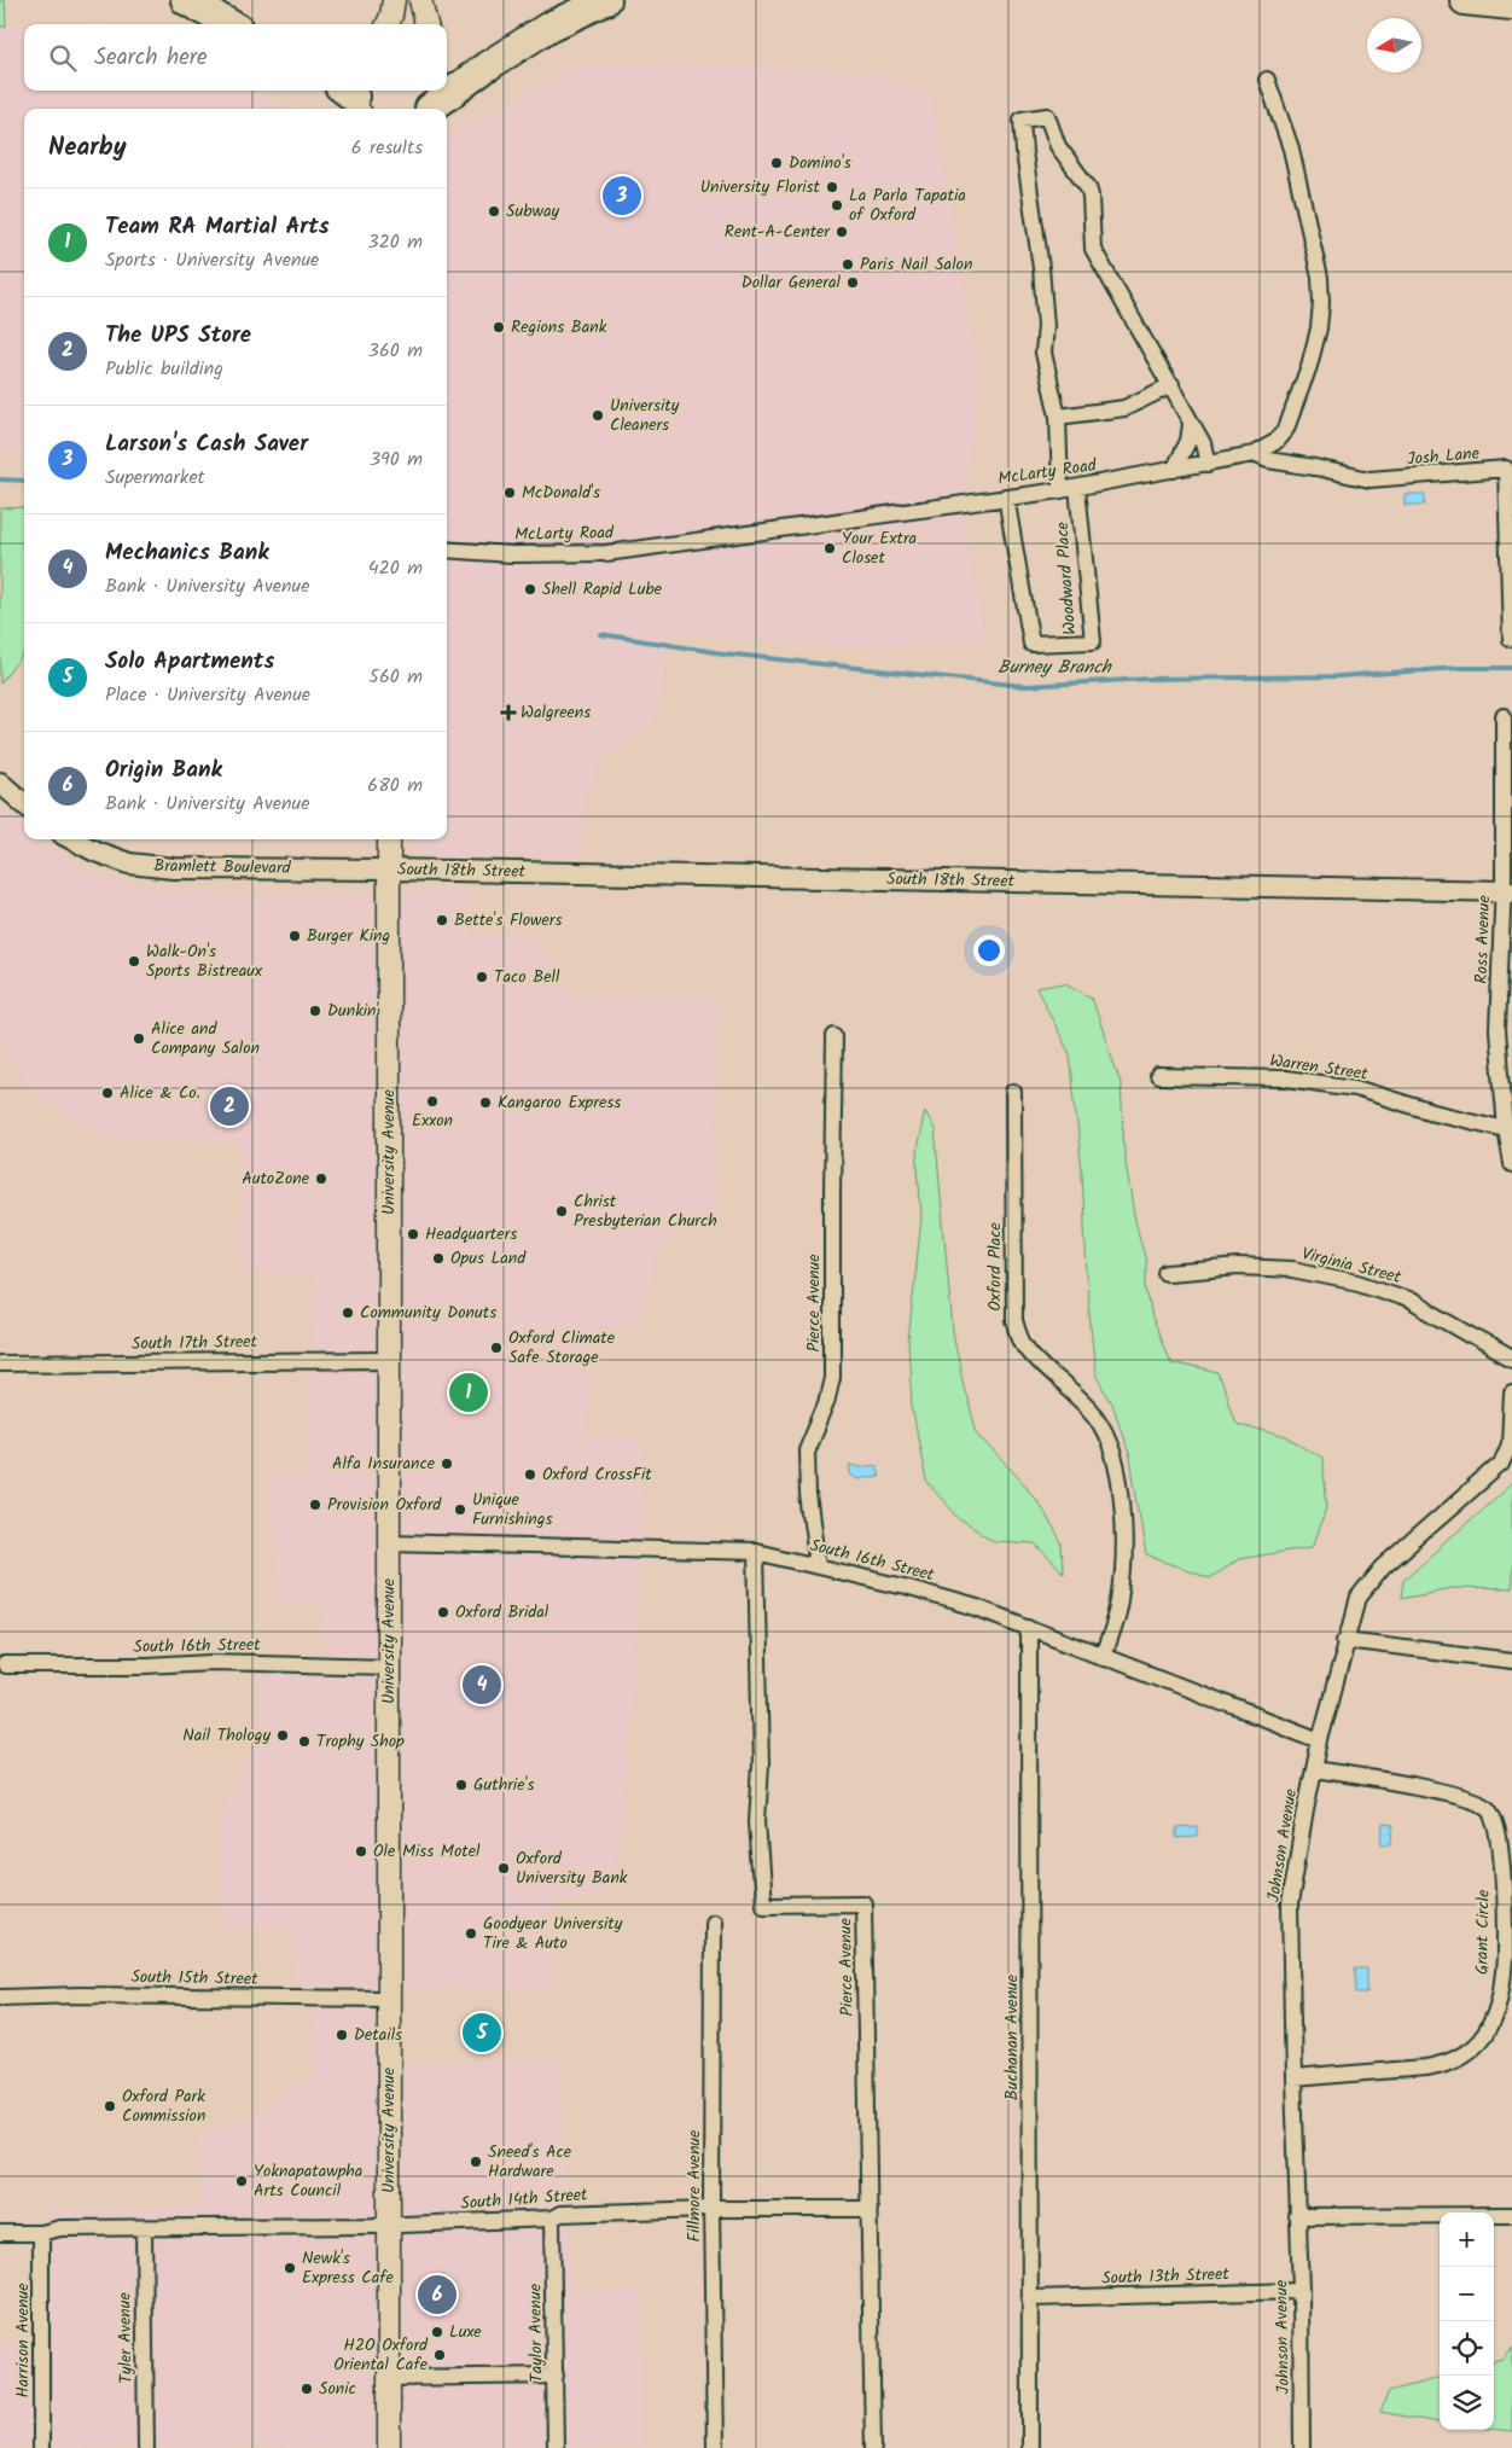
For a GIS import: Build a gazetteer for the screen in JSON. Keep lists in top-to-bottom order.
{
  "streets": {
    "main road": ["University Avenue"],
    "street": [
      "Josh Lane",
      "McLarty Road",
      "Woodward Place",
      "Bramlett Boulevard",
      "South 18th Street",
      "Ross Avenue",
      "Warren Street",
      "Virginia Street",
      "Oxford Place",
      "Pierce Avenue",
      "South 17th Street",
      "South 16th Street",
      "Johnson Avenue",
      "Grant Circle",
      "South 15th Street",
      "Buchanan Avenue",
      "Fillmore Avenue",
      "South 14th Street",
      "South 13th Street",
      "Taylor Avenue",
      "Tyler Avenue",
      "Harrison Avenue"
    ]
  },
  "crossings": [
    ["Josh Lane", "McLarty Road"],
    ["McLarty Road", "Woodward Place"],
    ["Bramlett Boulevard", "South 18th Street"],
    ["Bramlett Boulevard", "University Avenue"],
    ["South 18th Street", "Ross Avenue"],
    ["South 18th Street", "University Avenue"],
    ["Ross Avenue", "Warren Street"],
    ["University Avenue", "South 17th Street"],
    ["University Avenue", "South 16th Street"],
    ["University Avenue", "South 15th Street"],
    ["University Avenue", "South 14th Street"],
    ["Oxford Place", "South 16th Street"],
    ["Pierce Avenue", "South 16th Street"],
    ["Pierce Avenue", "South 14th Street"],
    ["South 16th Street", "Johnson Avenue"],
    ["South 16th Street", "Buchanan Avenue"],
    ["Johnson Avenue", "Grant Circle"],
    ["Johnson Avenue", "South 13th Street"],
    ["Buchanan Avenue", "South 13th Street"],
    ["Fillmore Avenue", "South 14th Street"],
    ["South 14th Street", "Taylor Avenue"],
    ["South 14th Street", "Tyler Avenue"],
    ["South 14th Street", "Harrison Avenue"]
  ],
  "water": ["Burney Branch"],
  "places": {
    "other": [
      "Domino's",
      "University Florist",
      "La Parla Tapatia of Oxford",
      "Subway",
      "Rent-A-Center",
      "Paris Nail Salon",
      "Dollar General",
      "Regions Bank",
      "University Cleaners",
      "McDonald's",
      "Your Extra Closet",
      "Shell Rapid Lube",
      "Bette's Flowers",
      "Burger King",
      "Walk-On's Sports Bistreaux",
      "Taco Bell",
      "Dunkin'",
      "Alice and Company Salon",
      "Alice & Co.",
      "Exxon",
      "Kangaroo Express",
      "AutoZone",
      "Christ Presbyterian Church",
      "Headquarters",
      "Opus Land",
      "Community Donuts",
      "Oxford Climate Safe Storage",
      "Alfa Insurance",
      "Oxford CrossFit",
      "Provision Oxford",
      "Unique Furnishings",
      "Oxford Bridal",
      "Nail Thology",
      "Trophy Shop",
      "Guthrie's",
      "Ole Miss Motel",
      "Oxford University Bank",
      "Goodyear University Tire & Auto",
      "Details",
      "Oxford Park Commission",
      "Sneed's Ace Hardware",
      "Yoknapatawpha Arts Council",
      "Newk's Express Cafe",
      "Luxe",
      "H2O Oxford Oriental Cafe",
      "Sonic"
    ],
    "health": ["Walgreens"]
  },
  "north": "left",
  "page": {
    "search": "Search here",
    "heading": ["Nearby", "6 results"],
    "pins": [
      "3",
      "2",
      "1",
      "4",
      "5",
      "6"
    ],
    "list": [
      {
        "mark": "1",
        "name": "Team RA Martial Arts",
        "note": "Sports · University Avenue",
        "value": "320 m"
      },
      {
        "mark": "2",
        "name": "The UPS Store",
        "note": "Public building",
        "value": "360 m"
      },
      {
        "mark": "3",
        "name": "Larson's Cash Saver",
        "note": "Supermarket",
        "value": "390 m"
      },
      {
        "mark": "4",
        "name": "Mechanics Bank",
        "note": "Bank · University Avenue",
        "value": "420 m"
      },
      {
        "mark": "5",
        "name": "Solo Apartments",
        "note": "Place · University Avenue",
        "value": "560 m"
      },
      {
        "mark": "6",
        "name": "Origin Bank",
        "note": "Bank · University Avenue",
        "value": "680 m"
      }
    ],
    "map_buttons": ["+", "−"]
  }
}
